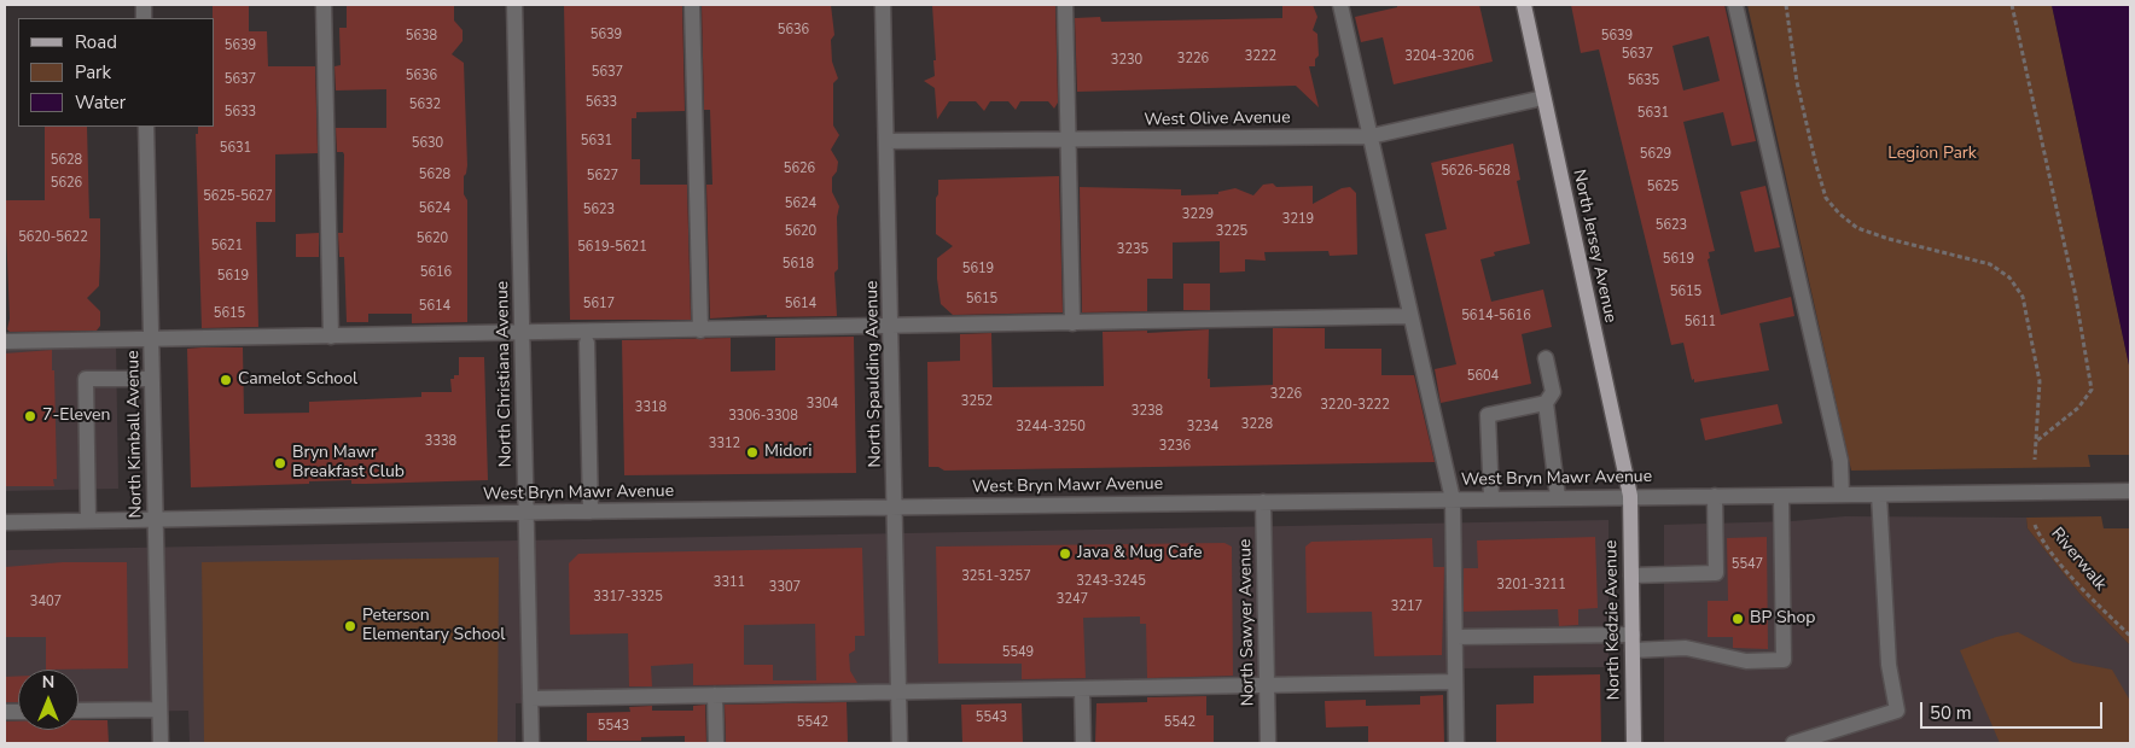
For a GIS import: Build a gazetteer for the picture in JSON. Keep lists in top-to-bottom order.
{
  "streets": {
    "main road": ["North Jersey Avenue", "North Kedzie Avenue"],
    "street": [
      "West Olive Avenue",
      "North Christiana Avenue",
      "North Spaulding Avenue",
      "North Kimball Avenue",
      "West Bryn Mawr Avenue",
      "North Sawyer Avenue"
    ],
    "path": ["Riverwalk"]
  },
  "crossings": [
    ["West Olive Avenue", "North Jersey Avenue"],
    ["West Olive Avenue", "North Spaulding Avenue"],
    ["North Jersey Avenue", "West Bryn Mawr Avenue"],
    ["North Jersey Avenue", "North Kedzie Avenue"],
    ["North Christiana Avenue", "West Bryn Mawr Avenue"],
    ["North Spaulding Avenue", "West Bryn Mawr Avenue"],
    ["North Kimball Avenue", "West Bryn Mawr Avenue"],
    ["West Bryn Mawr Avenue", "North Kedzie Avenue"],
    ["West Bryn Mawr Avenue", "North Sawyer Avenue"]
  ],
  "parks": ["Legion Park"],
  "places": [
    "Camelot School",
    "7-Eleven",
    "Midori",
    "Bryn Mawr Breakfast Club",
    "Java & Mug Cafe",
    "BP Shop",
    "Peterson Elementary School"
  ],
  "house_numbers": [
    "5636",
    "5639",
    "5638",
    "5639",
    "5639",
    "5637",
    "3222",
    "3204-3206",
    "3226",
    "3230",
    "5637",
    "5636",
    "5637",
    "5635",
    "5633",
    "5632",
    "5633",
    "5631",
    "5631",
    "5630",
    "5631",
    "5629",
    "5628",
    "5626",
    "5626-5628",
    "5628",
    "5627",
    "5626",
    "5625",
    "5625-5627",
    "5624",
    "5624",
    "5623",
    "3229",
    "3219",
    "5623",
    "5620",
    "3225",
    "5620-5622",
    "5620",
    "5621",
    "5619-5621",
    "3235",
    "5619",
    "5618",
    "5619",
    "5616",
    "5619",
    "5615",
    "5615",
    "5617",
    "5614",
    "5614",
    "5615",
    "5614-5616",
    "5611",
    "5604",
    "3226",
    "3252",
    "3304",
    "3220-3222",
    "3318",
    "3238",
    "3306-3308",
    "3228",
    "3244-3250",
    "3234",
    "3338",
    "3312",
    "3236",
    "5547",
    "3251-3257",
    "3243-3245",
    "3311",
    "3201-3211",
    "3307",
    "3317-3325",
    "3247",
    "3407",
    "3217",
    "5549",
    "5543",
    "5542",
    "5542",
    "5543"
  ],
  "legend": ["Road", "Park", "Water"],
  "scale_bar": "50 m",
  "north": "top"
}
